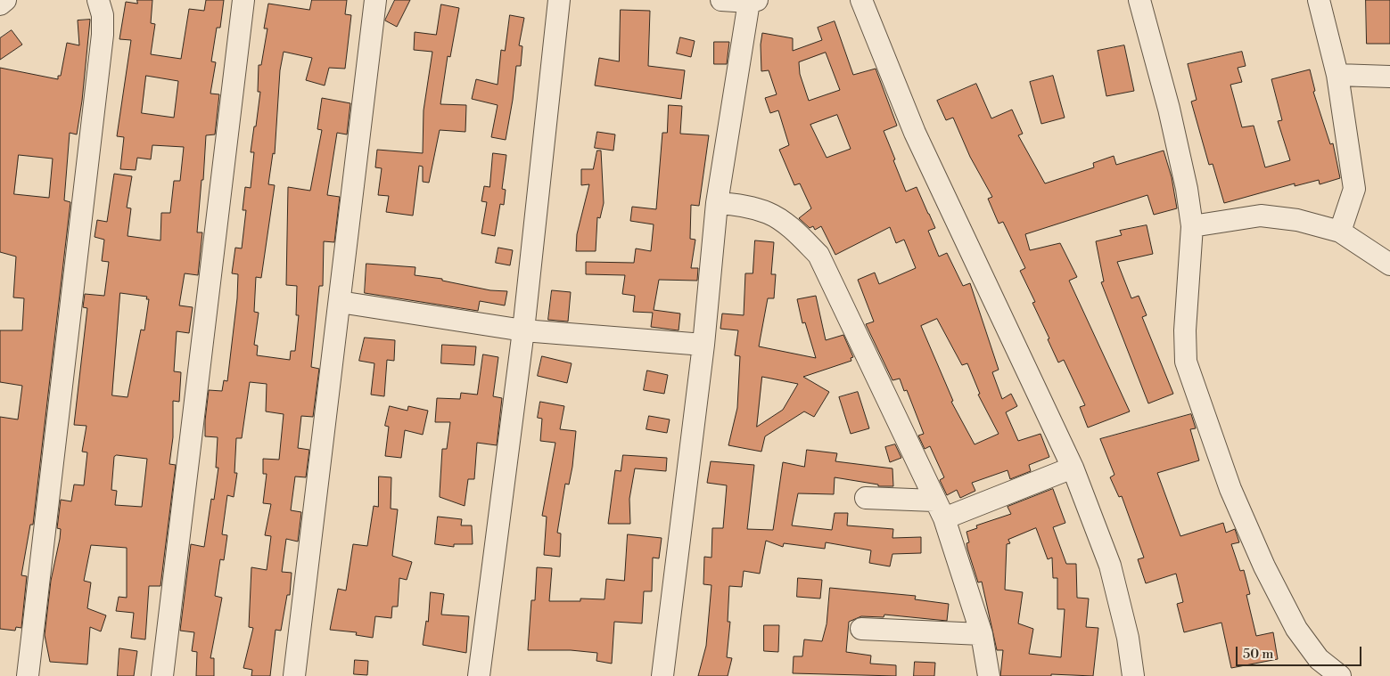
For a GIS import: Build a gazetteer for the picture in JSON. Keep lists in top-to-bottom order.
{
  "scale_bar": "50 m"
}
